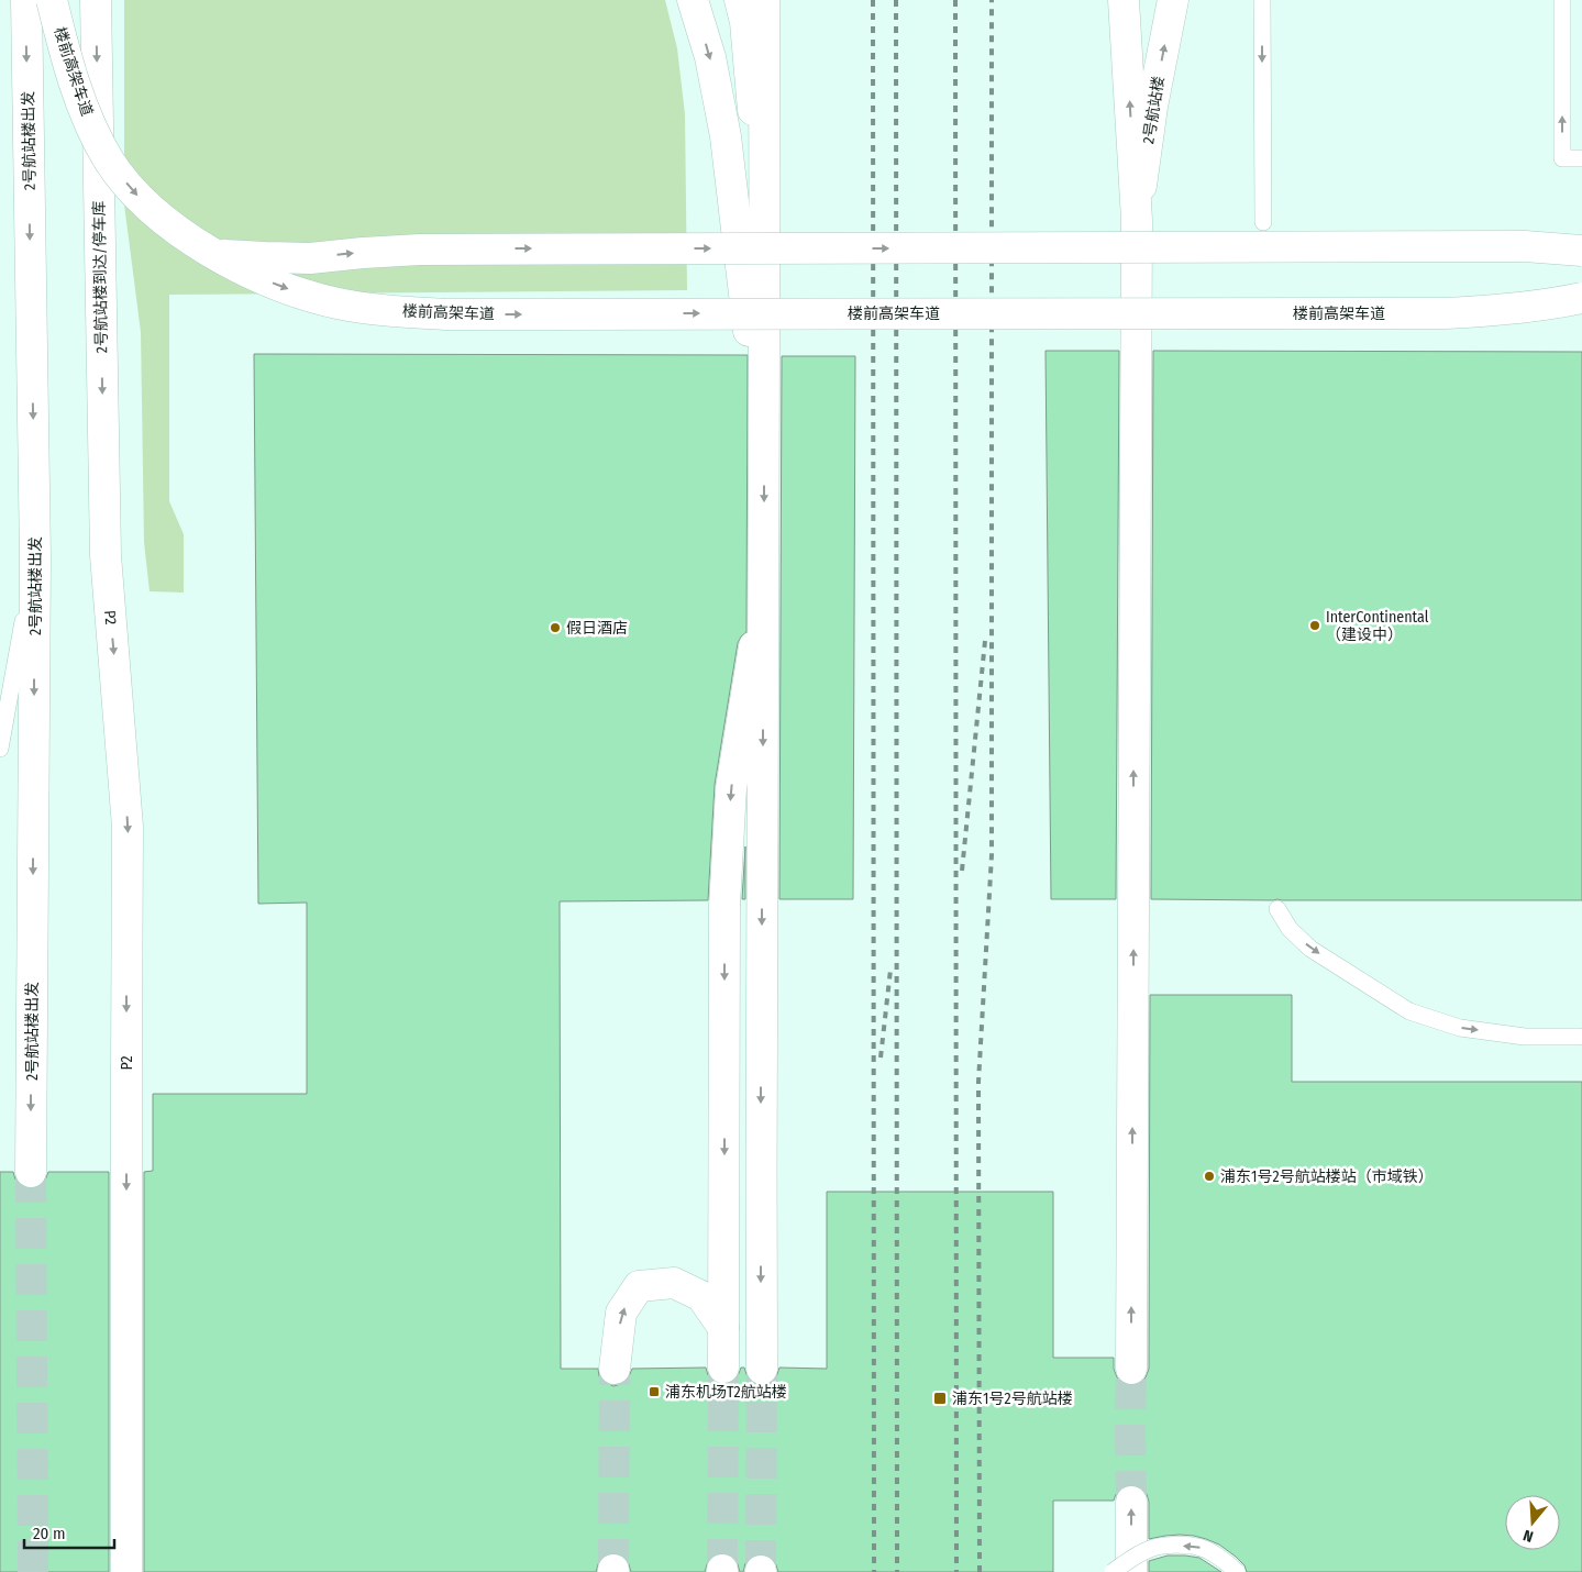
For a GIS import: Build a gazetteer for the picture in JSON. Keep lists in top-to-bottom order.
{
  "streets": {
    "main road": [
      "楼前高架车道",
      "2号航站楼",
      "2号航站楼出发",
      "2号航站楼到达/停车库",
      "P2"
    ]
  },
  "crossings": [
    ["2号航站楼到达/停车库", "P2"]
  ],
  "one_way": ["2号航站楼出发", "2号航站楼到达/停车库", "P2"],
  "places": {
    "other": ["InterContinental （建设中）", "假日酒店", "浦东1号2号航站楼站（市域铁）"],
    "transit": ["浦东机场T2航站楼", "浦东1号2号航站楼"]
  },
  "scale_bar": "20 m",
  "north": "bottom"
}
